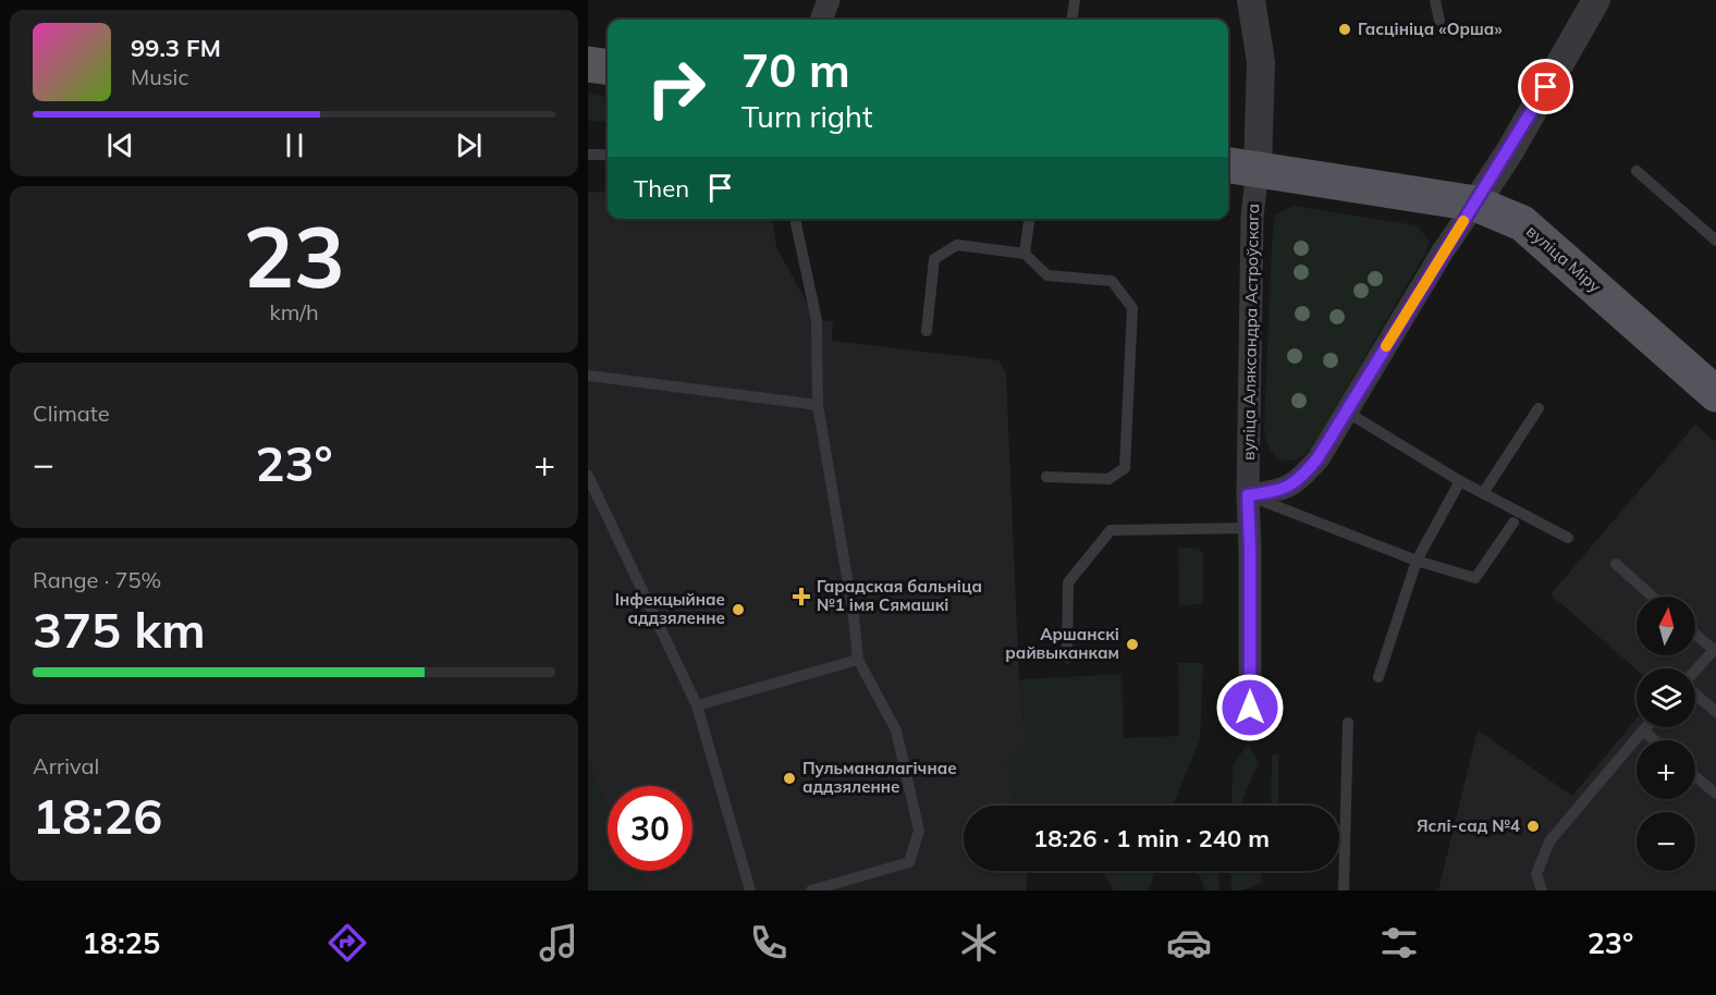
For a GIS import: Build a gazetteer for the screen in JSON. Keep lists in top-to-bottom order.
{
  "streets": {
    "main road": ["вуліца Міру"],
    "street": ["вуліца Аляксандра Астроўскага"]
  },
  "crossings": [
    ["вуліца Міру", "вуліца Аляксандра Астроўскага"]
  ],
  "places": {
    "other": [
      "Гасцініца «Орша»",
      "Інфекцыйнае аддзяленне",
      "Аршанскі райвыканкам",
      "Пульманалагічнае аддзяленне",
      "Яслі-сад №4"
    ],
    "health": ["Гарадская бальніца №1 імя Сямашкі"]
  },
  "north": "top",
  "page": {
    "turn": ["70 m", "Turn right"],
    "song": ["99.3 FM", "Music"],
    "then": "Then",
    "tile": [
      ["23", "km/h"],
      "Climate",
      ["Range · 75%", "375 km"],
      ["Arrival", "18:26"]
    ],
    "heat": ["−", "23°", "+"],
    "map_buttons": ["+", "−"],
    "limit": "30",
    "trip": "18:26 · 1 min · 240 m",
    "tabs": ["18:25", "23°"]
  }
}
